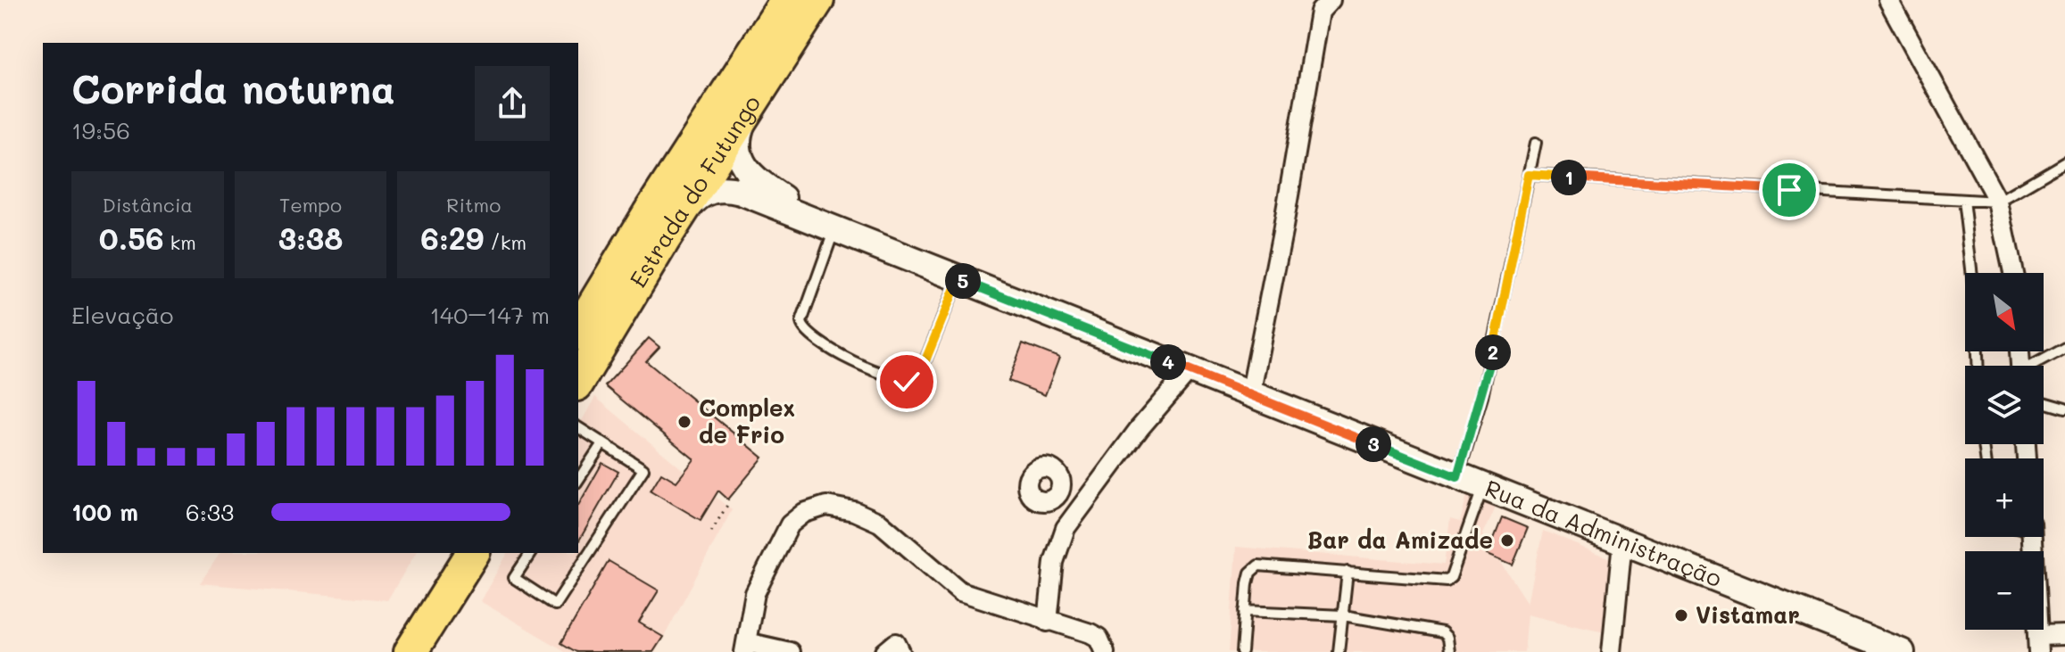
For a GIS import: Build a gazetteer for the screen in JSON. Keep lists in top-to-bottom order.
{
  "streets": {
    "highway": ["Estrada do Futungo"],
    "street": ["Rua da Administração"]
  },
  "places": ["Complex de Frio", "Bar da Amizade", "Vistamar"],
  "north": "bottom right",
  "page": {
    "heading": ["Corrida noturna", "19:56"],
    "pins": [
      "1",
      "5",
      "2",
      "4",
      "3"
    ],
    "stats": [
      ["Distância", "0.56 km"],
      ["Tempo", "3:38"],
      ["Ritmo", "6:29 /km"]
    ],
    "map_buttons": ["+", "−"],
    "chart": ["Elevação", "140–147 m"],
    "list": [
      {
        "name": "100 m",
        "note": "6:33"
      }
    ]
  }
}
